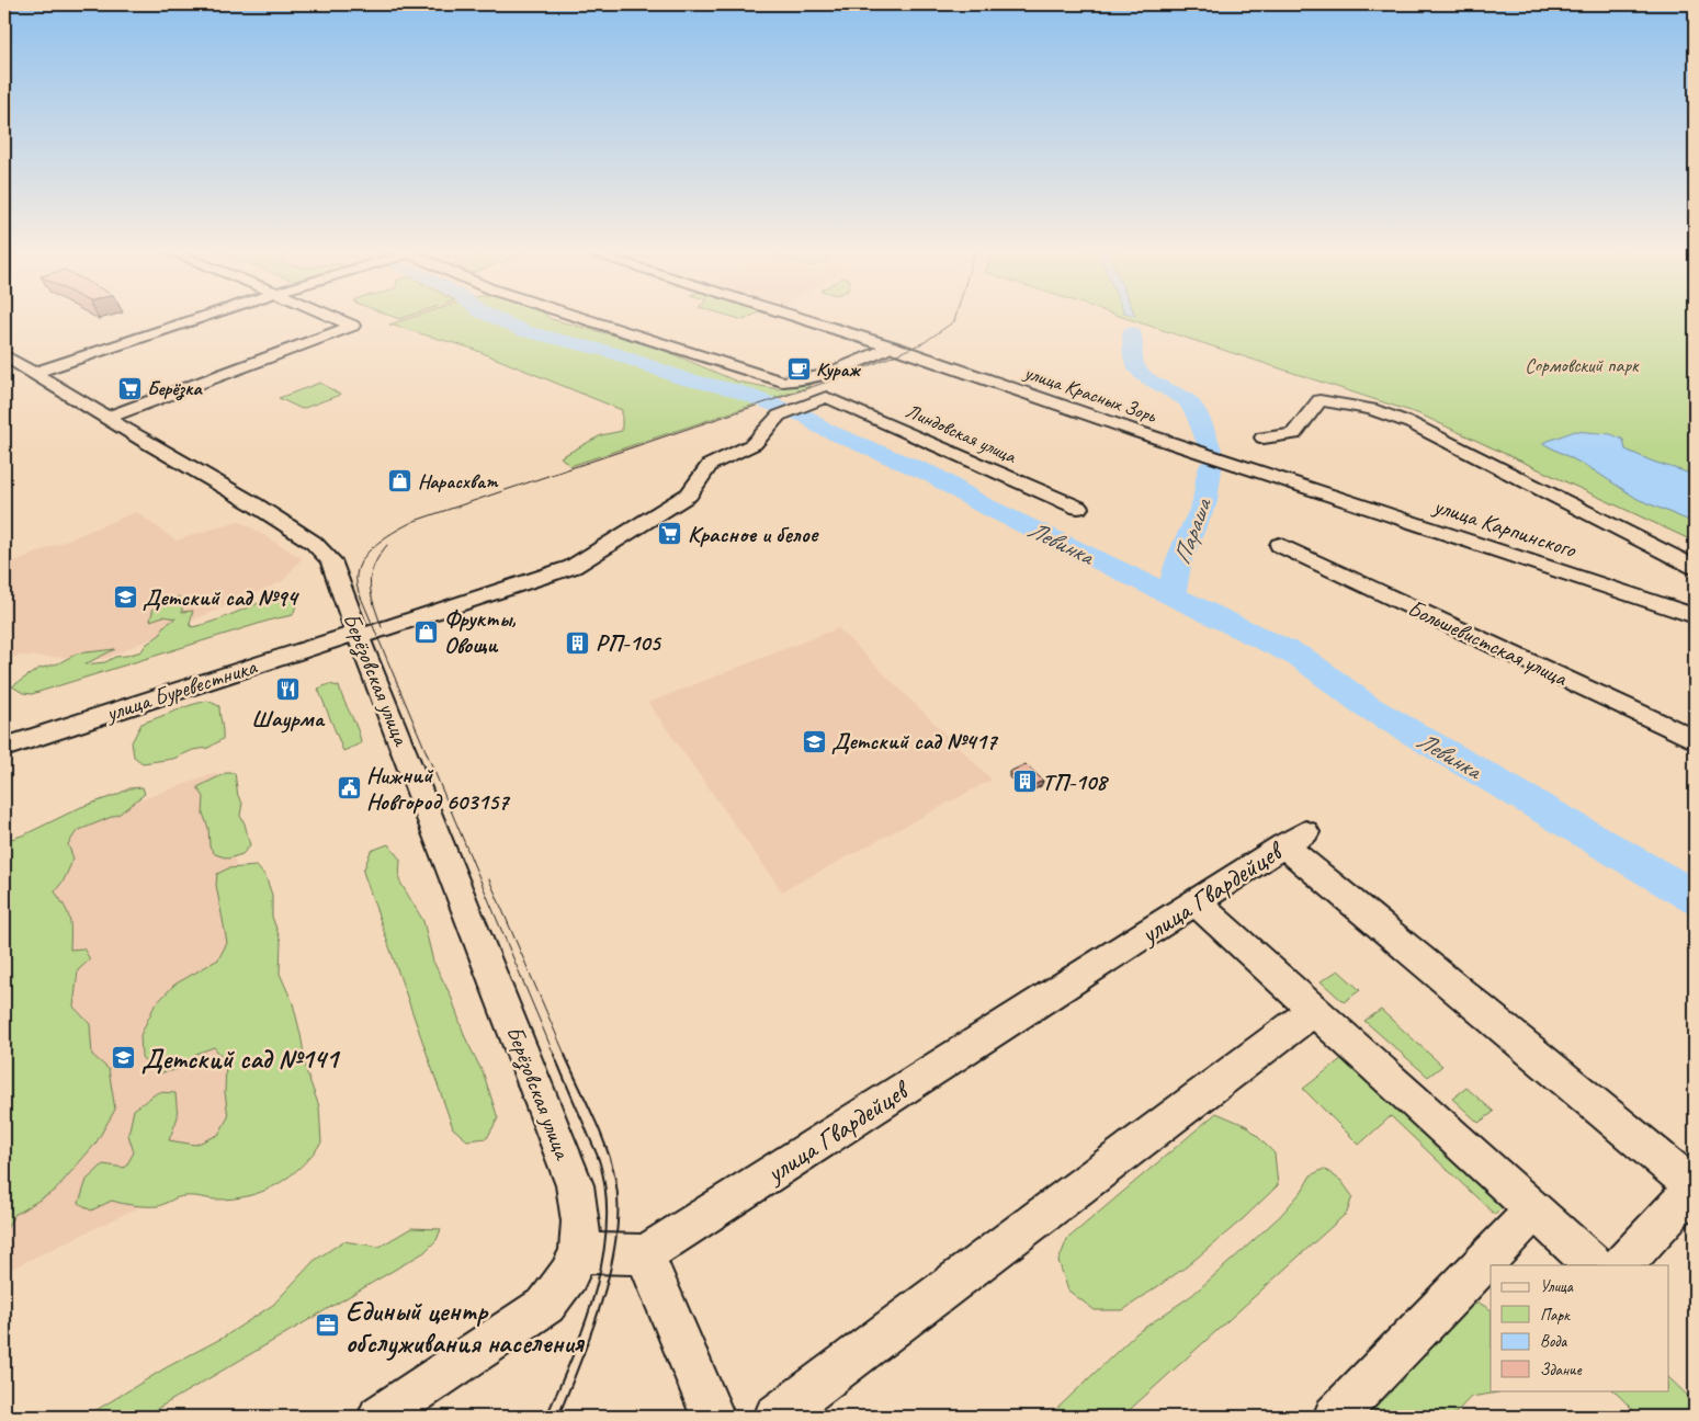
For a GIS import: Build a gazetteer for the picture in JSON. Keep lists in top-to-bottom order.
{
  "streets": {
    "street": [
      "улица Красных Зорь",
      "Линдовская улица",
      "улица Карпинского",
      "Большевистская улица",
      "Берёзовская улица",
      "улица Буревестника",
      "улица Гвардейцев"
    ]
  },
  "crossings": [
    ["улица Красных Зорь", "улица Карпинского"],
    ["Линдовская улица", "улица Буревестника"],
    ["Берёзовская улица", "улица Буревестника"]
  ],
  "water": ["Параша", "Левинка"],
  "parks": ["Сормовский парк"],
  "places": {
    "cafe": ["Кураж"],
    "supermarket": ["Берёзка", "Красное и белое"],
    "shop": ["Нарасхват", "Фрукты, Овощи"],
    "school or university": ["Детский сад №94", "Детский сад №417", "Детский сад №141"],
    "building": ["РП-105", "ТП-108"],
    "restaurant": ["Шаурма"],
    "public building": ["Нижний Новгород 603157"],
    "office": ["Единый центр обслуживания населения"]
  },
  "legend": [
    "Улица",
    "Парк",
    "Вода",
    "Здание"
  ]
}
